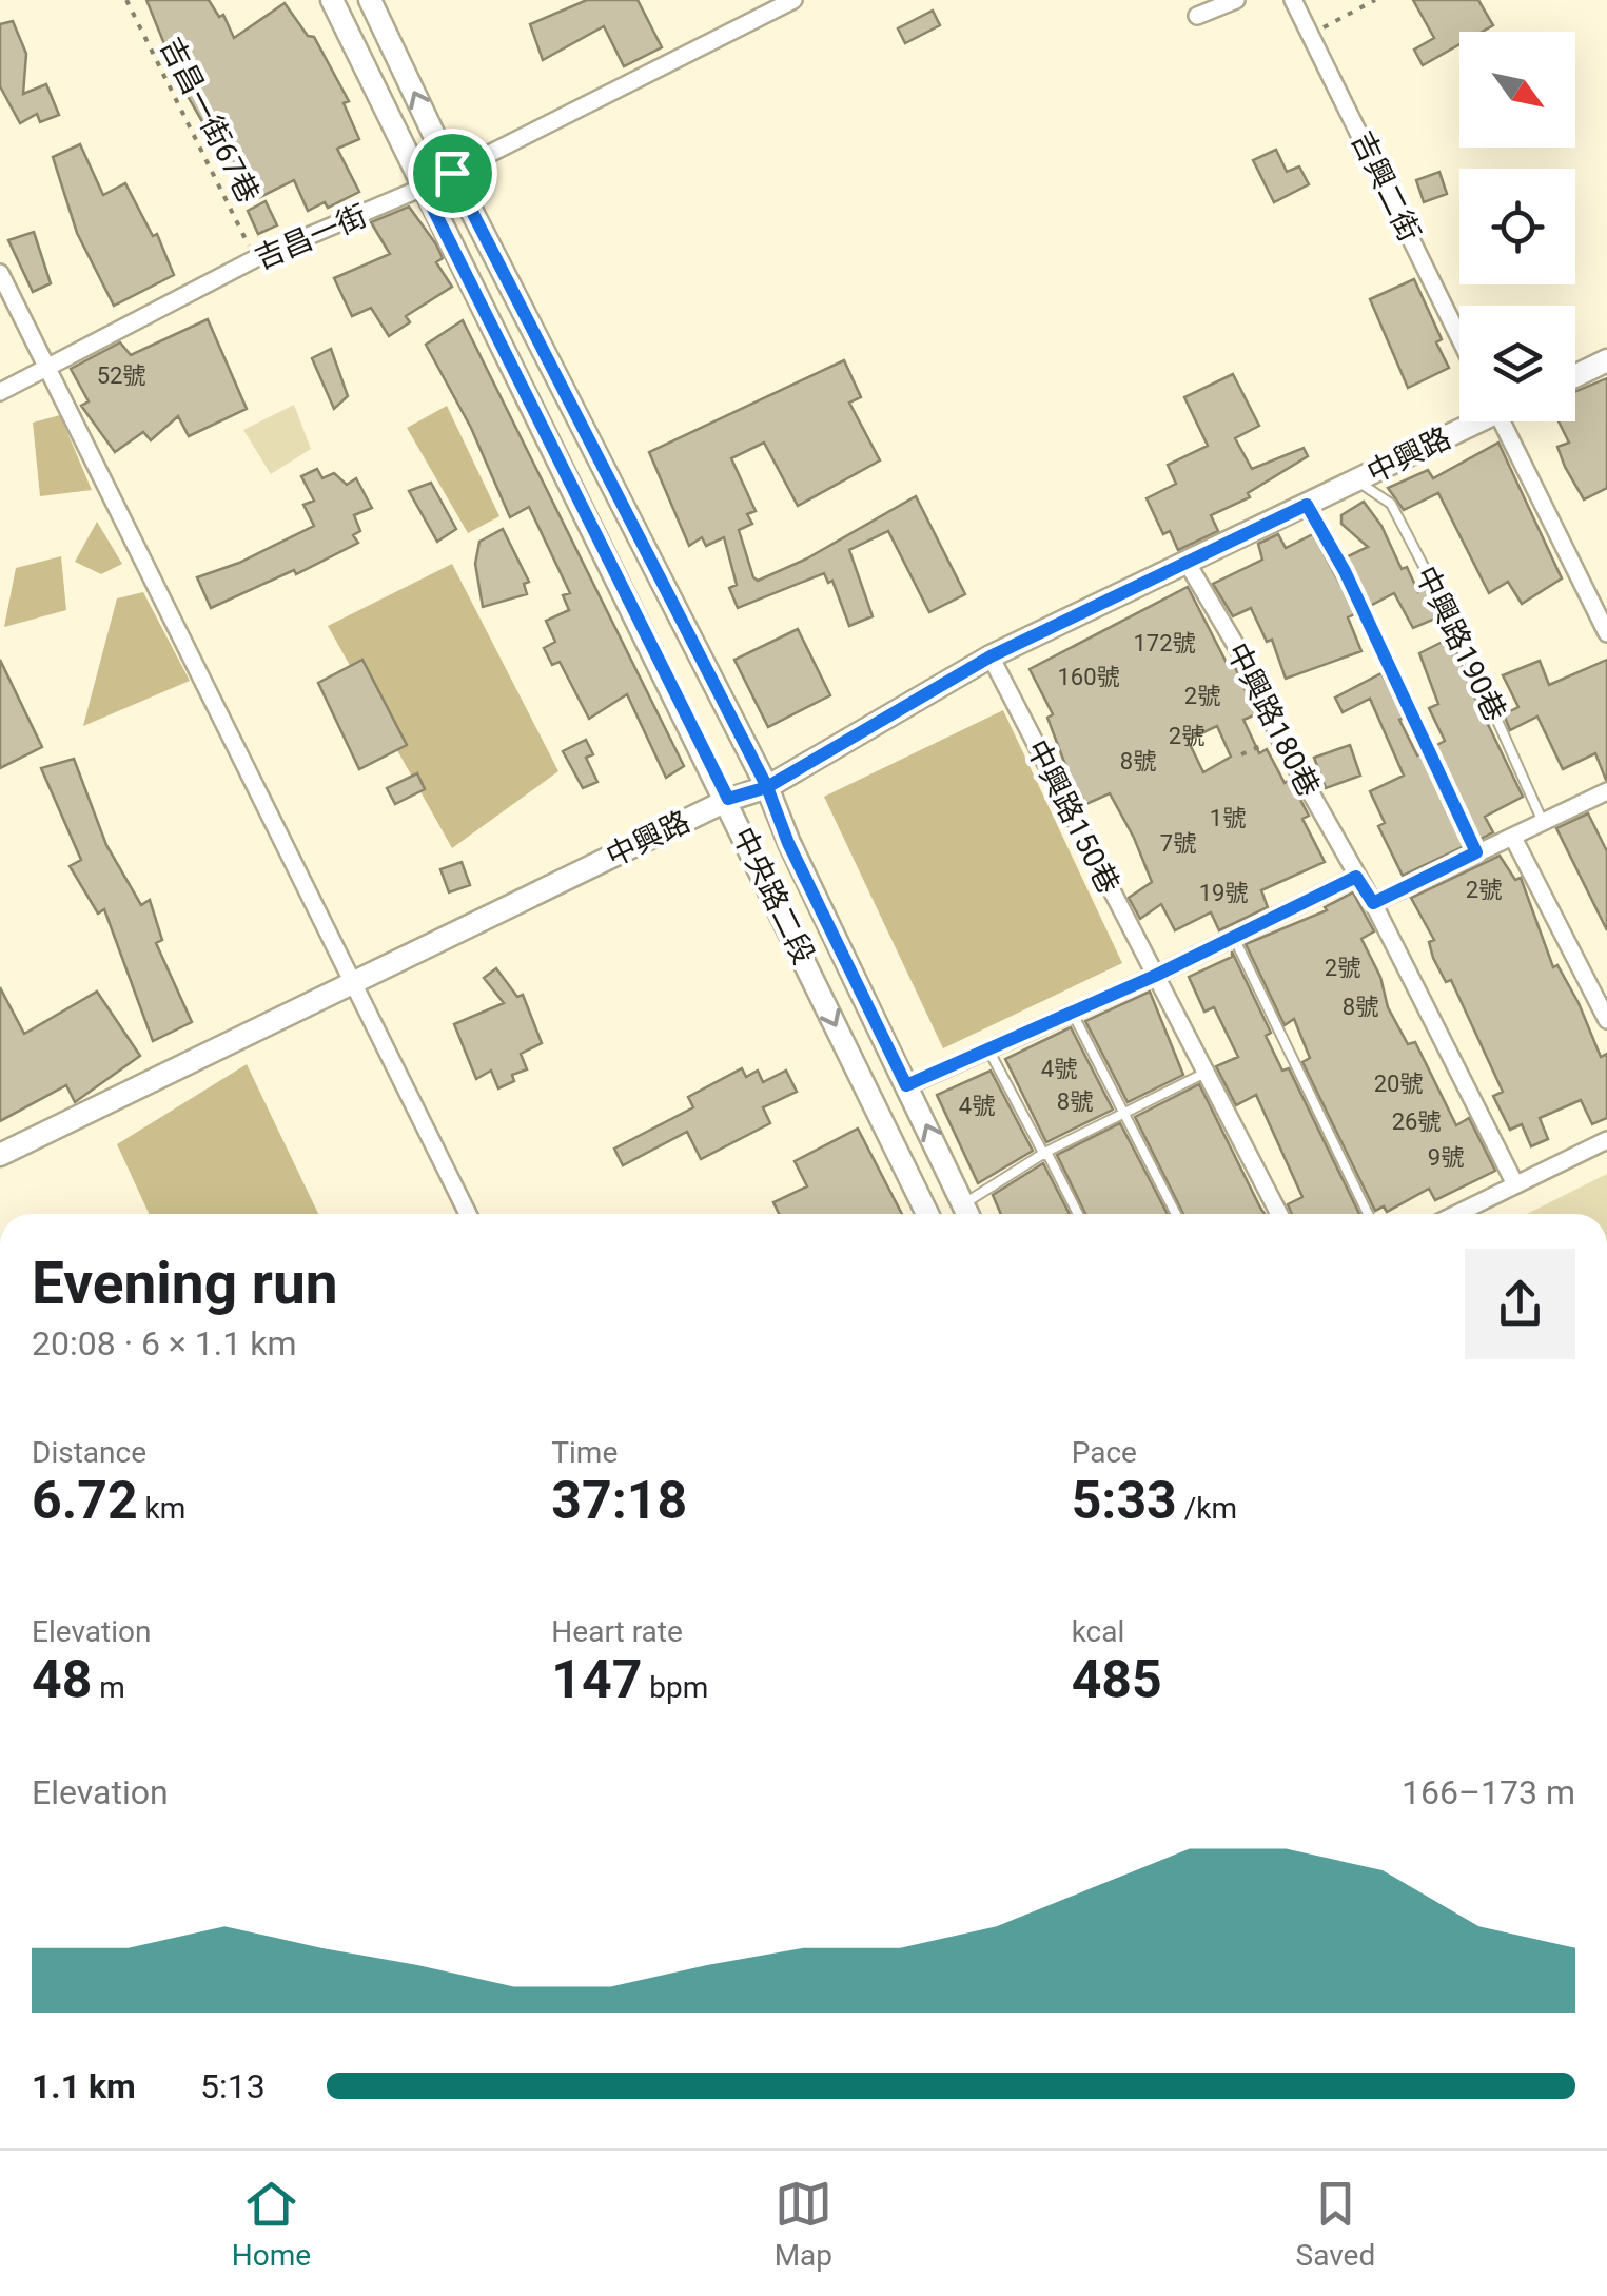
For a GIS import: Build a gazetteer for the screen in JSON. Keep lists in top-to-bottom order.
{
  "streets": {
    "street": [
      "吉興二街",
      "吉昌一街",
      "中興路",
      "中興路180巷",
      "中興路150巷",
      "中央路二段"
    ],
    "lane": ["中興路190巷"],
    "path": ["吉昌一街67巷"]
  },
  "crossings": [
    ["吉昌一街67巷", "吉昌一街"],
    ["吉昌一街", "中央路二段"],
    ["中興路", "中興路190巷"],
    ["中興路", "中興路180巷"],
    ["中興路", "中興路150巷"],
    ["中興路", "中央路二段"]
  ],
  "house_numbers": [
    "52號",
    "172號",
    "160號",
    "2號",
    "2號",
    "8號",
    "1號",
    "7號",
    "2號",
    "19號",
    "2號",
    "8號",
    "4號",
    "20號",
    "8號",
    "4號",
    "26號",
    "9號"
  ],
  "north": "bottom right",
  "page": {
    "heading": ["Evening run", "20:08 · 6 × 1.1 km"],
    "stats": [
      ["Distance", "6.72 km"],
      ["Time", "37:18"],
      ["Pace", "5:33 /km"],
      ["Elevation", "48 m"],
      ["Heart rate", "147 bpm"],
      ["kcal", "485"]
    ],
    "chart": ["Elevation", "166–173 m"],
    "list": [
      {
        "name": "1.1 km",
        "note": "5:13"
      }
    ],
    "tabs": ["Home", "Map", "Saved"]
  }
}
